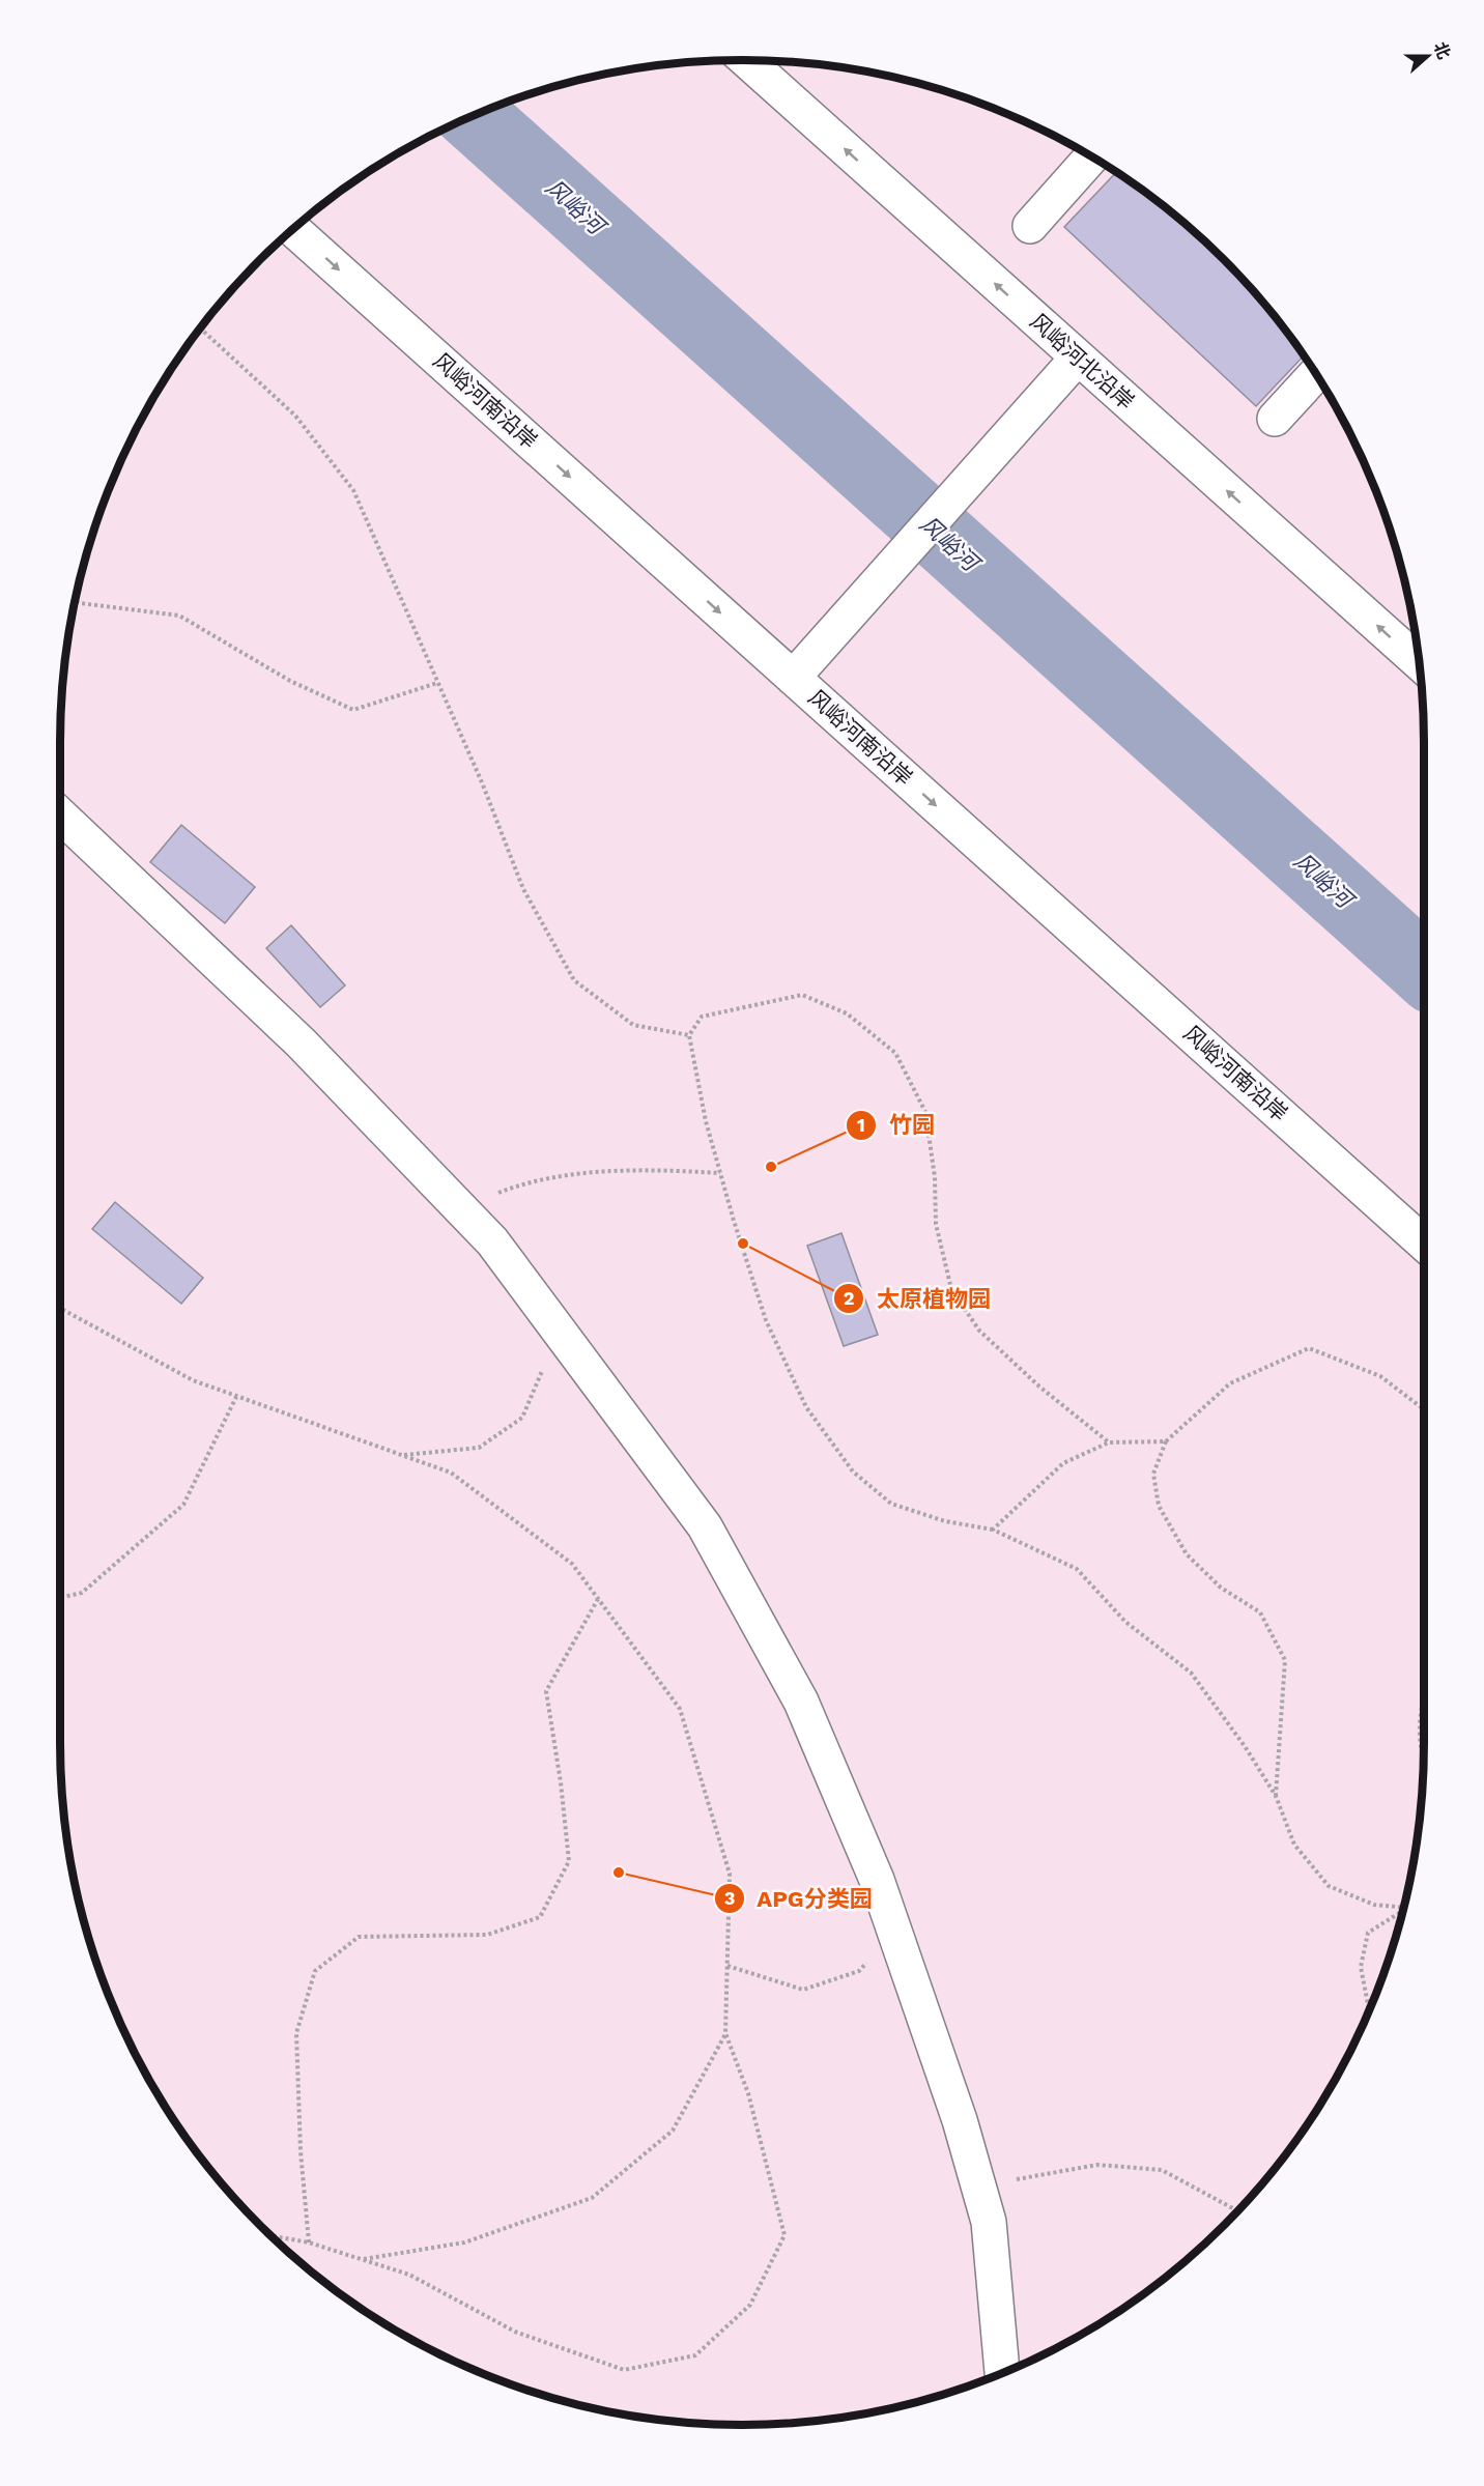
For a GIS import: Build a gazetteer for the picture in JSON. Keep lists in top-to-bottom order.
{
  "streets": {
    "street": ["风峪河北沿岸", "风峪河南沿岸"]
  },
  "one_way": ["风峪河北沿岸", "风峪河南沿岸"],
  "water": ["风峪河"],
  "places": ["竹园", "太原植物园", "APG分类园"],
  "north": "right"
}
